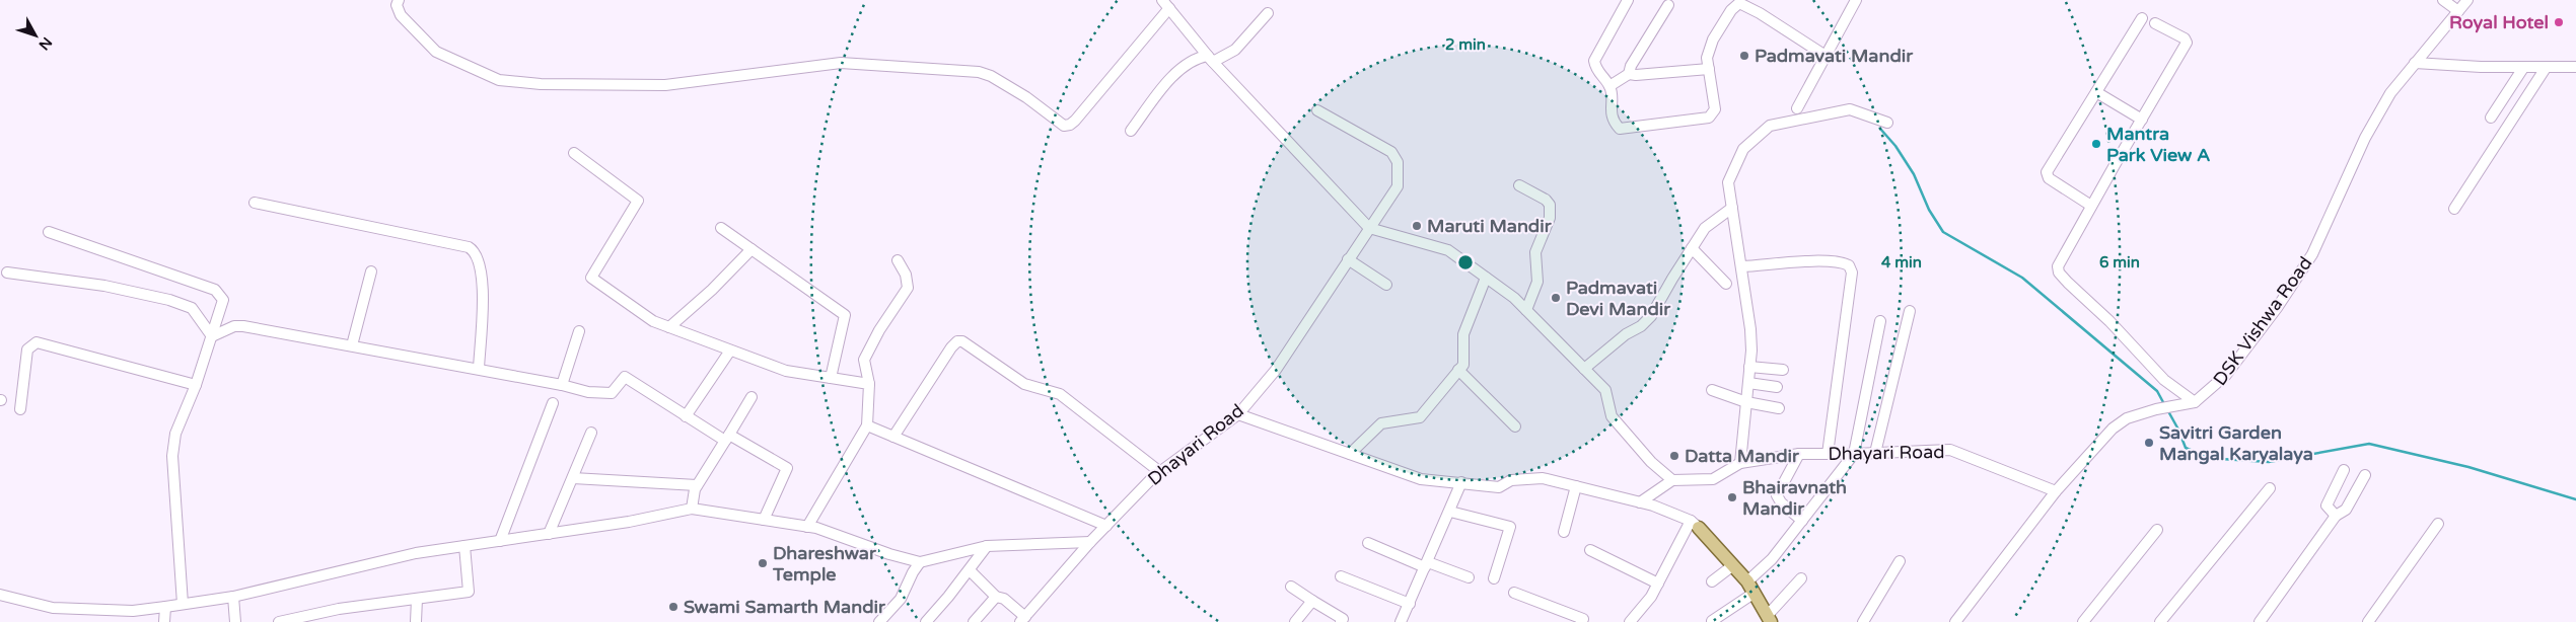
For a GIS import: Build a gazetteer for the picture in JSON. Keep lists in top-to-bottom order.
{
  "streets": {
    "street": ["DSK Vishwa Road", "Dhayari Road"]
  },
  "places": [
    "Royal Hotel",
    "Padmavati Mandir",
    "Mantra Park View A",
    "Maruti Mandir",
    "Padmavati Devi Mandir",
    "Savitri Garden Mangal Karyalaya",
    "Datta Mandir",
    "Bhairavnath Mandir",
    "Dhareshwar Temple",
    "Swami Samarth Mandir"
  ],
  "north": "bottom right",
  "rings": ["2 min", "4 min", "6 min"]
}
